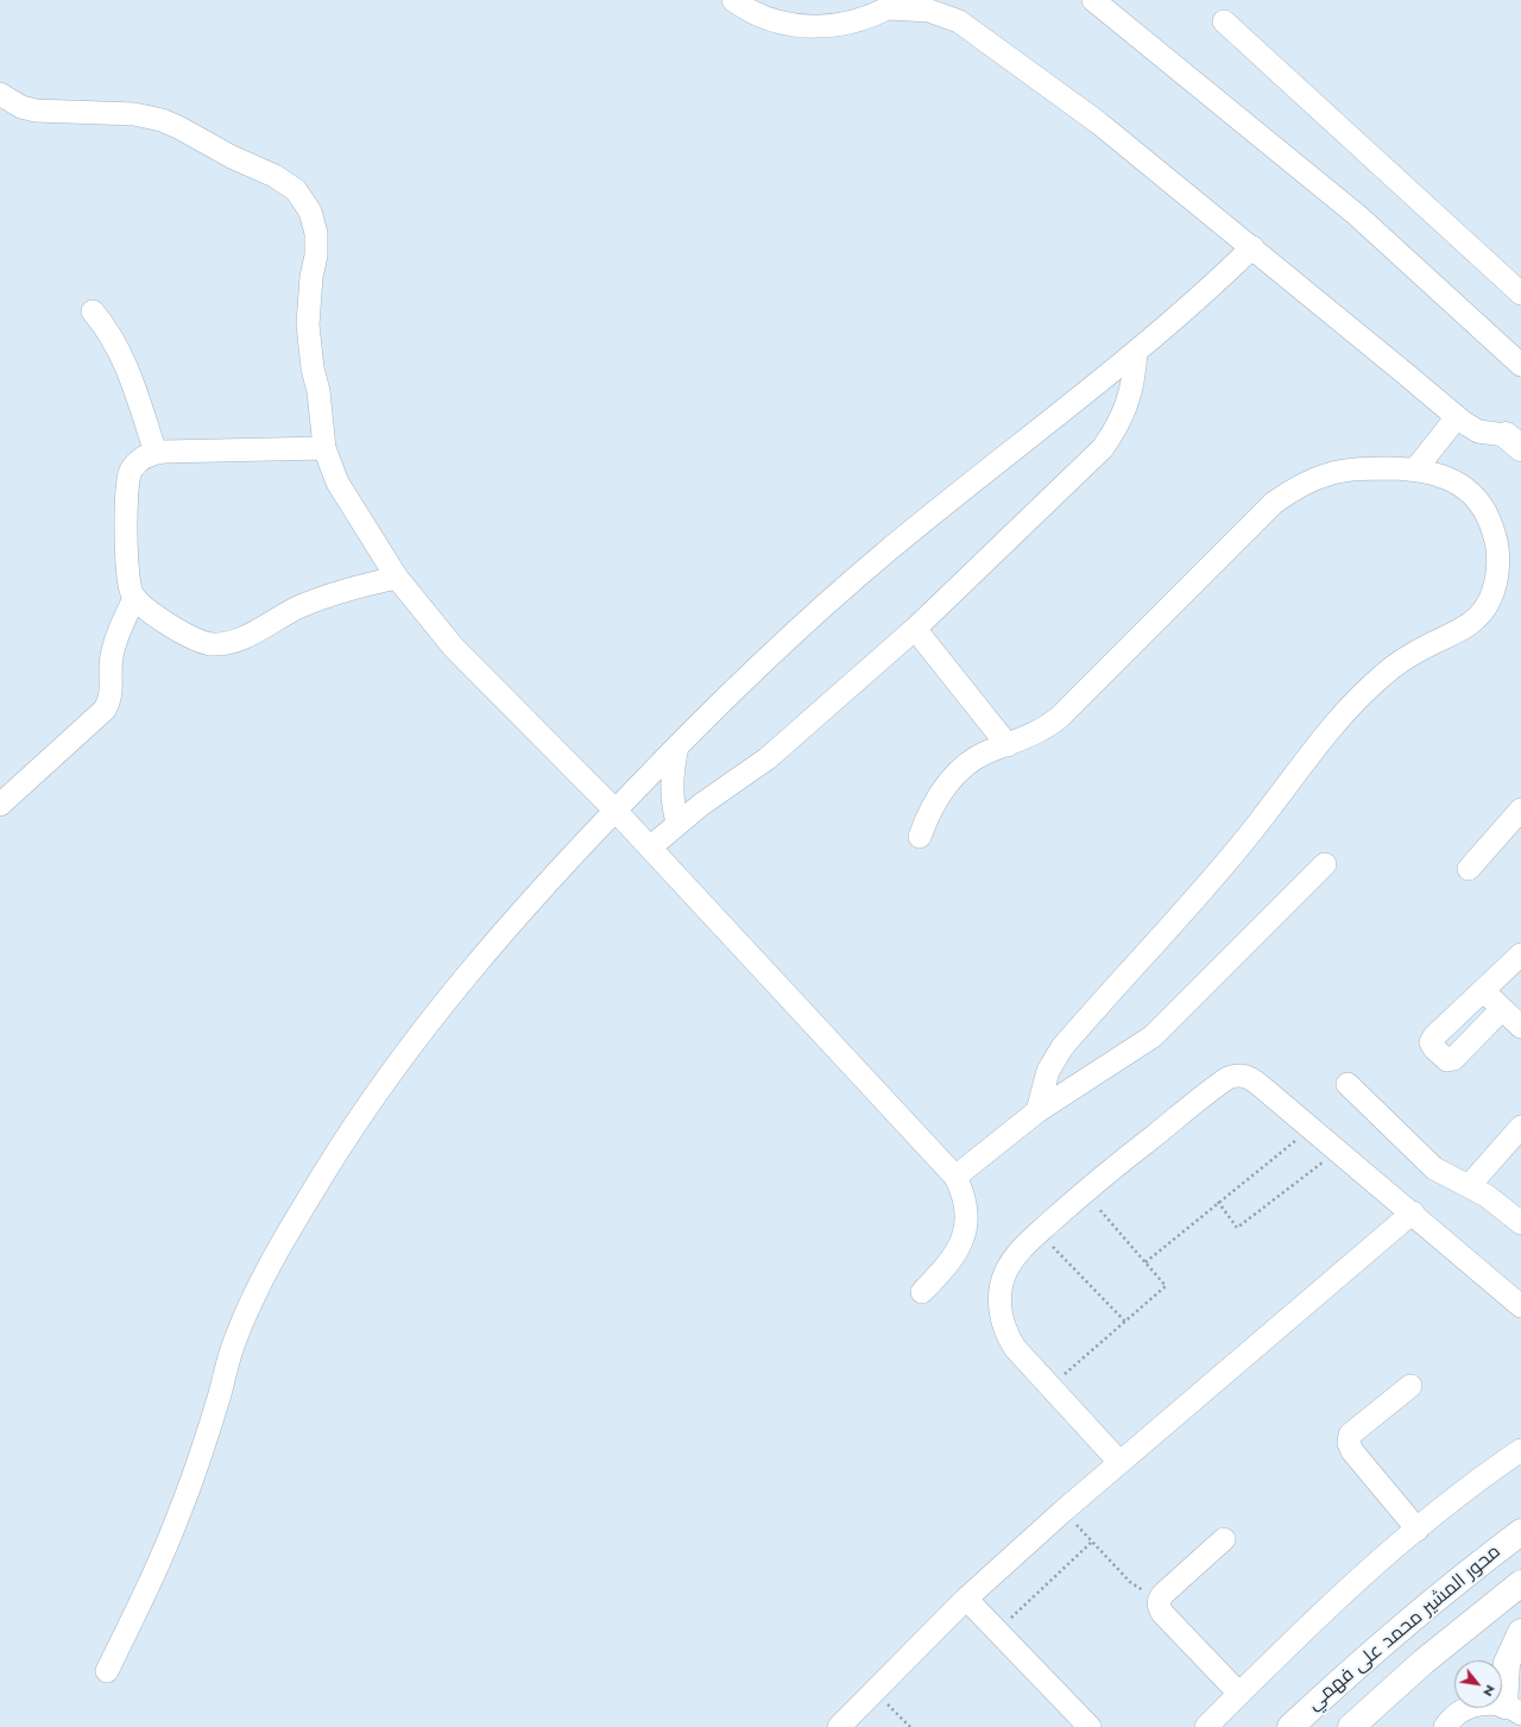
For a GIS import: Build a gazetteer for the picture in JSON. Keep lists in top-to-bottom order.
{
  "streets": {
    "main road": ["محور المشير محمد على فهمي"]
  },
  "north": "bottom right"
}
